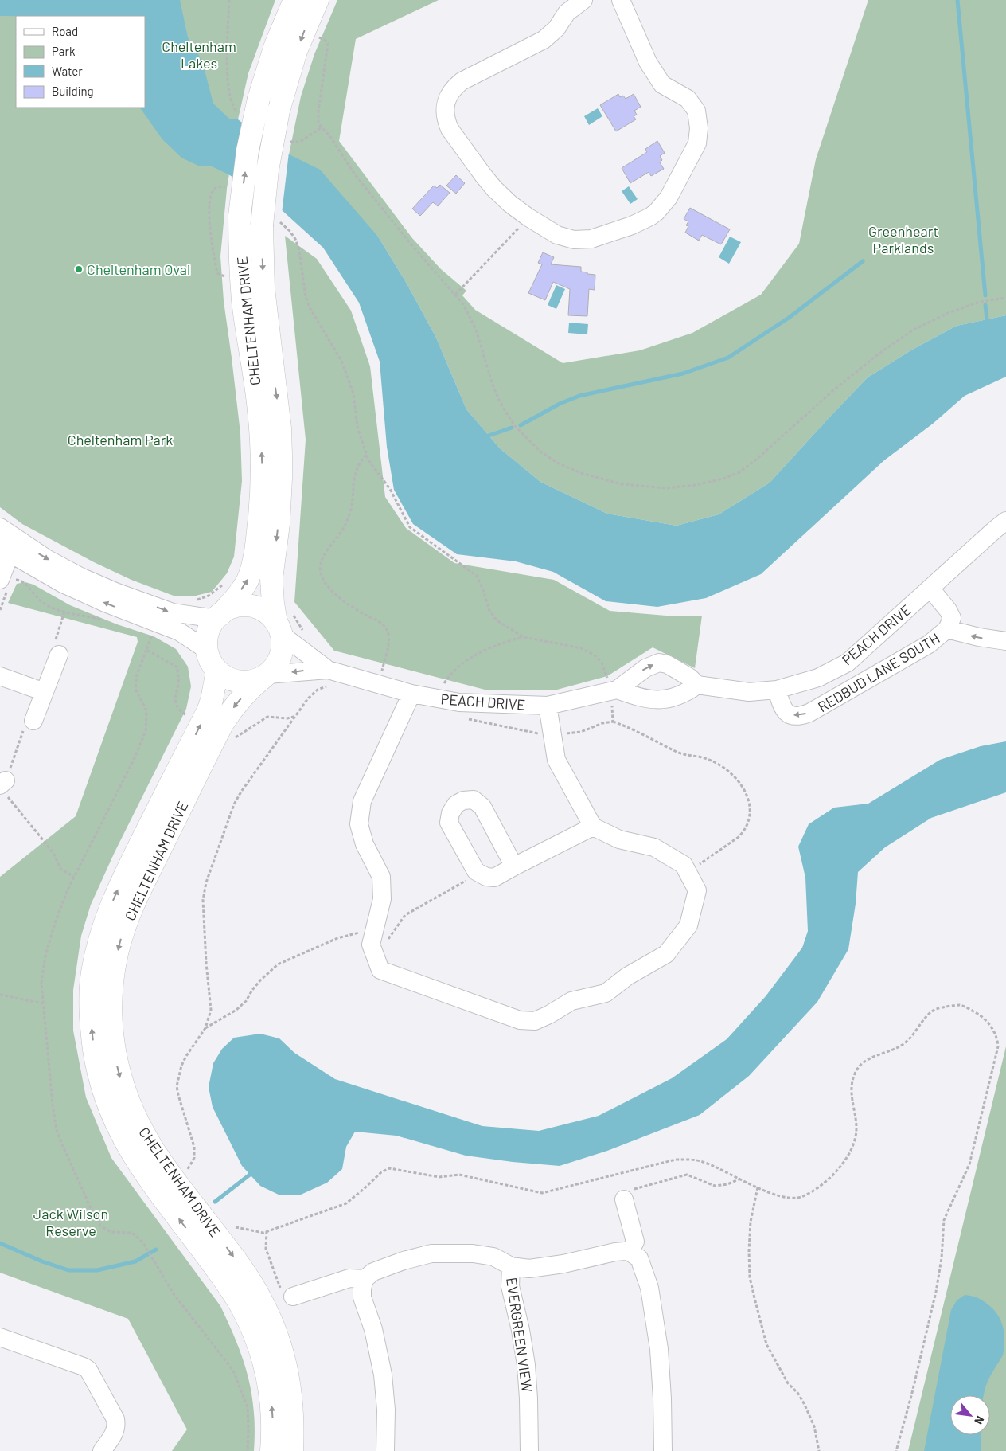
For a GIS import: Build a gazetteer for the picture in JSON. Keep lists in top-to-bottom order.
{
  "streets": {
    "main road": ["CHELTENHAM DRIVE"],
    "street": ["PEACH DRIVE", "REDBUD LANE SOUTH", "EVERGREEN VIEW"]
  },
  "crossings": [
    ["CHELTENHAM DRIVE", "PEACH DRIVE"],
    ["PEACH DRIVE", "REDBUD LANE SOUTH"]
  ],
  "one_way": ["REDBUD LANE SOUTH"],
  "parks": [
    "Cheltenham Lakes",
    "Greenheart Parklands",
    "Cheltenham Park",
    "Jack Wilson Reserve"
  ],
  "places": ["Cheltenham Oval"],
  "legend": [
    "Road",
    "Park",
    "Water",
    "Building"
  ],
  "north": "bottom right"
}
